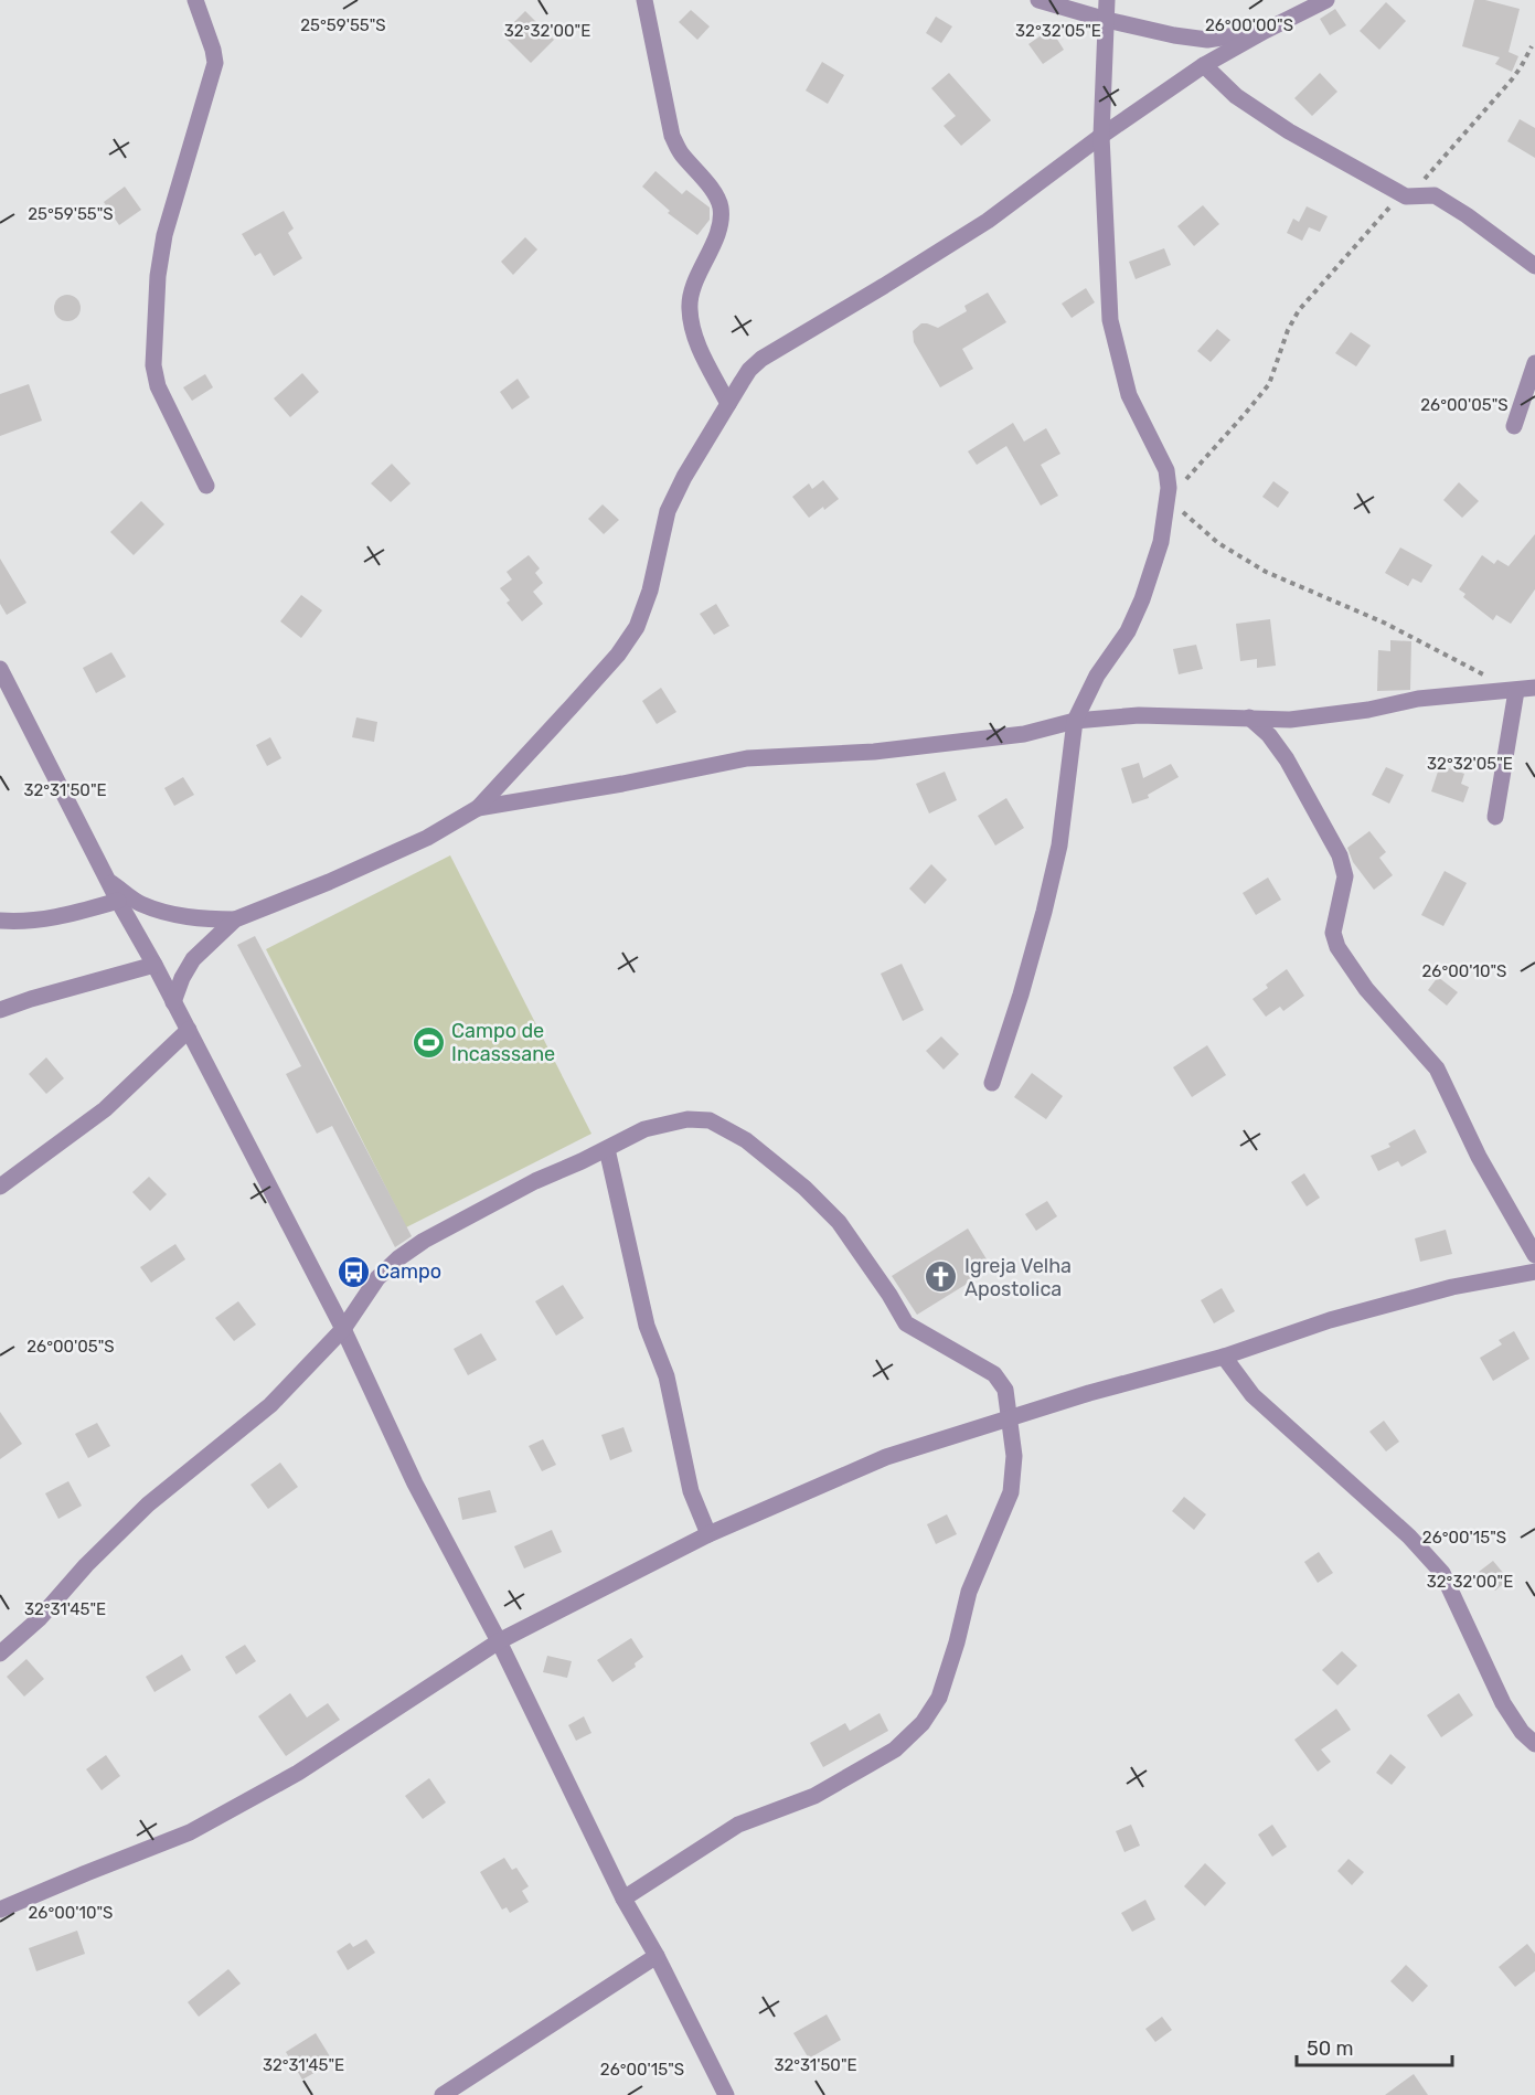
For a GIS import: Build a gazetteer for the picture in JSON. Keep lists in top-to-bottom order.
{
  "places": {
    "sports": ["Campo de Incasssane"],
    "bus stop": ["Campo"],
    "church": ["Igreja Velha Apostolica"]
  },
  "scale_bar": "50 m",
  "coordinates": [
    "26°00'00\"S",
    "25°59'55\"S",
    "32°32'00\"E",
    "32°32'05\"E",
    "26°00'05\"S",
    "32°31'50\"E",
    "26°00'10\"S",
    "26°00'15\"S",
    "32°31'45\"E"
  ]
}
